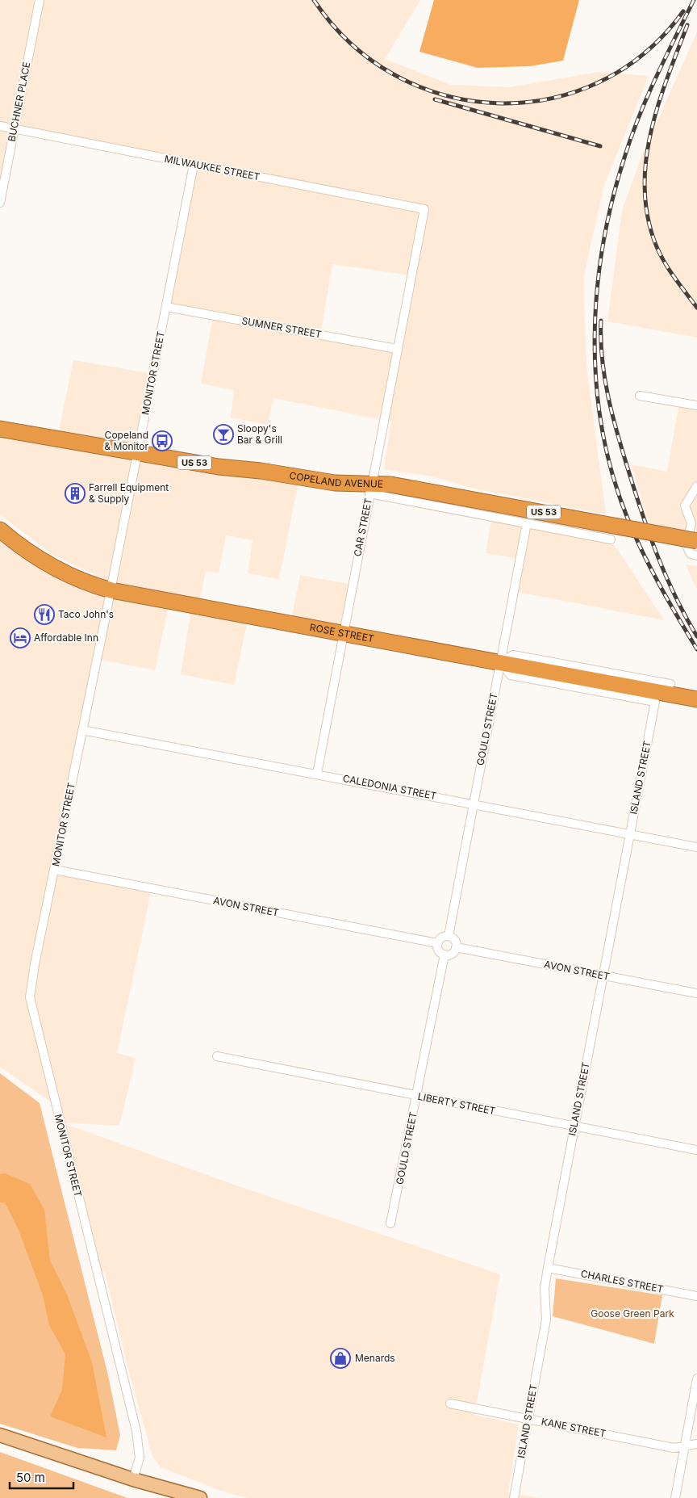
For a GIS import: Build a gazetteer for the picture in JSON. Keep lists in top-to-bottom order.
{
  "streets": {
    "highway": ["US 53", "COPELAND AVENUE", "ROSE STREET"],
    "street": [
      "BUCHNER PLACE",
      "MILWAUKEE STREET",
      "SUMNER STREET",
      "MONITOR STREET",
      "CAR STREET",
      "GOULD STREET",
      "ISLAND STREET",
      "CALEDONIA STREET",
      "AVON STREET",
      "LIBERTY STREET",
      "CHARLES STREET",
      "KANE STREET"
    ]
  },
  "crossings": [
    ["BUCHNER PLACE", "MILWAUKEE STREET"],
    ["MILWAUKEE STREET", "MONITOR STREET"],
    ["MILWAUKEE STREET", "CAR STREET"],
    ["SUMNER STREET", "MONITOR STREET"],
    ["SUMNER STREET", "CAR STREET"],
    ["MONITOR STREET", "COPELAND AVENUE"],
    ["MONITOR STREET", "ROSE STREET"],
    ["MONITOR STREET", "CALEDONIA STREET"],
    ["MONITOR STREET", "AVON STREET"],
    ["COPELAND AVENUE", "CAR STREET"],
    ["CAR STREET", "ROSE STREET"],
    ["CAR STREET", "CALEDONIA STREET"],
    ["ROSE STREET", "GOULD STREET"],
    ["ROSE STREET", "ISLAND STREET"],
    ["GOULD STREET", "ISLAND STREET"],
    ["GOULD STREET", "CALEDONIA STREET"],
    ["GOULD STREET", "AVON STREET"],
    ["GOULD STREET", "LIBERTY STREET"],
    ["ISLAND STREET", "CALEDONIA STREET"],
    ["ISLAND STREET", "AVON STREET"],
    ["ISLAND STREET", "LIBERTY STREET"],
    ["ISLAND STREET", "CHARLES STREET"],
    ["ISLAND STREET", "KANE STREET"]
  ],
  "parks": ["Goose Green Park"],
  "places": {
    "bar": ["Sloopy's Bar & Grill"],
    "bus stop": ["Copeland & Monitor"],
    "building": ["Farrell Equipment & Supply"],
    "restaurant": ["Taco John's"],
    "hotel": ["Affordable Inn"],
    "shop": ["Menards"]
  },
  "scale_bar": "50 m"
}
